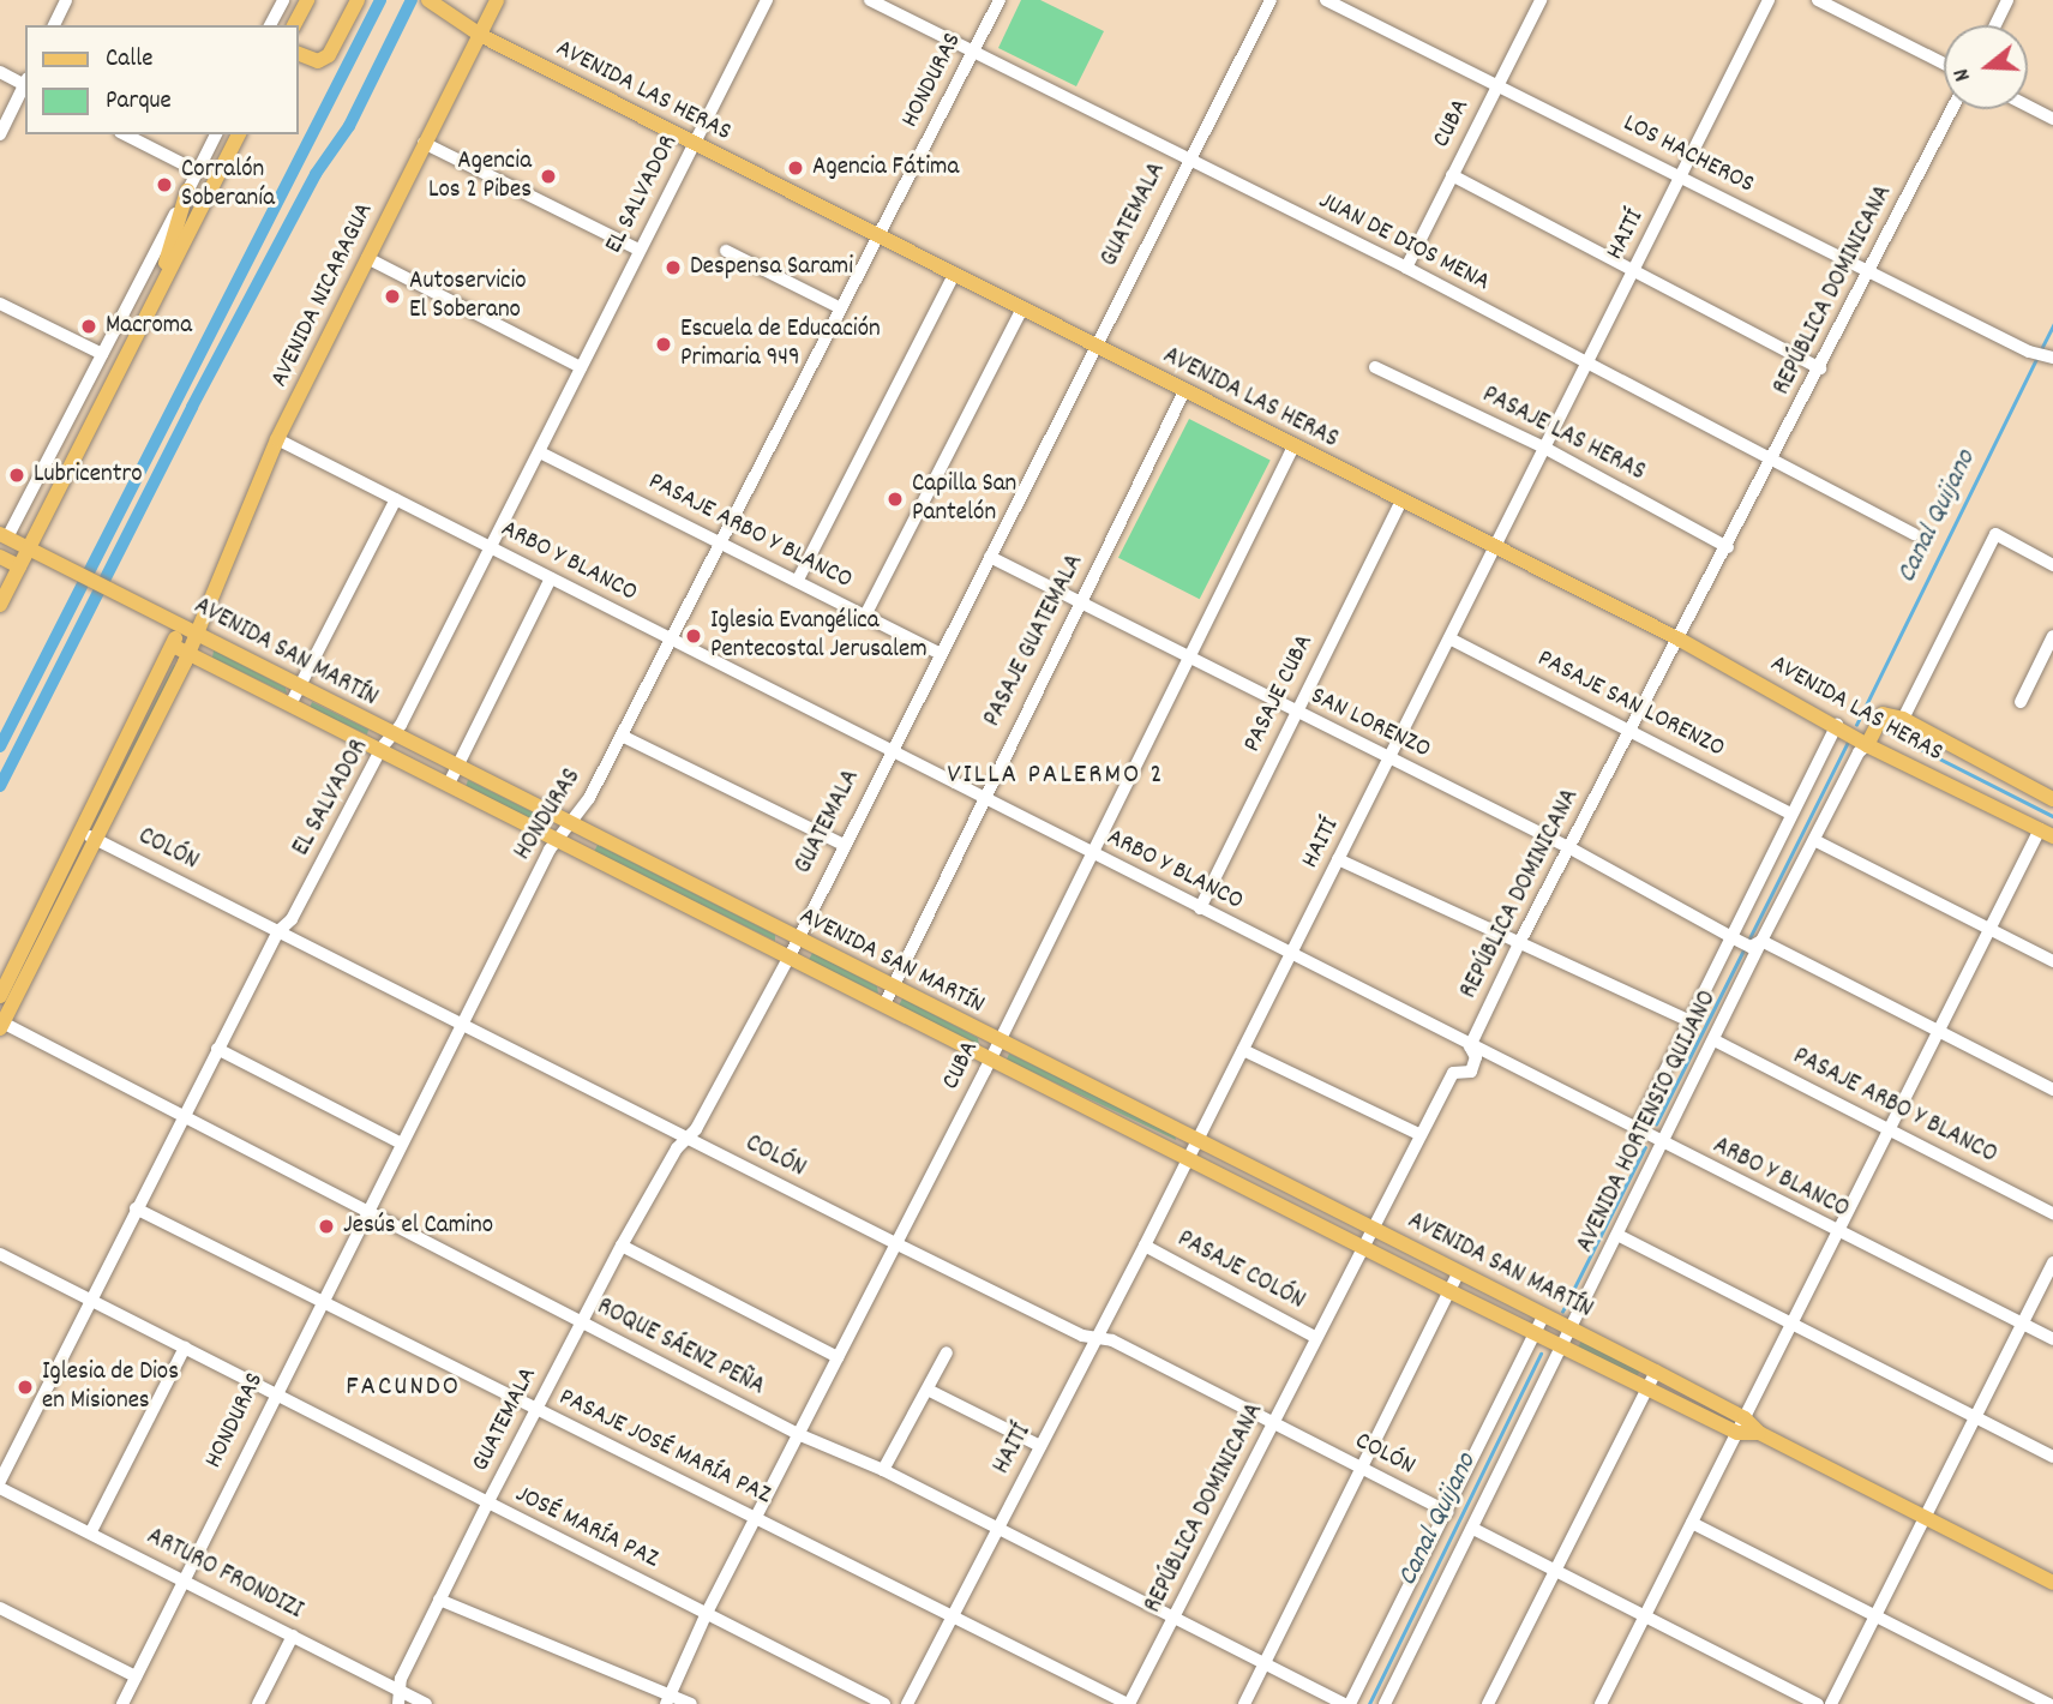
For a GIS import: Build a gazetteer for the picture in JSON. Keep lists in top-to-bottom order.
{
  "streets": {
    "main road": ["AVENIDA LAS HERAS", "AVENIDA NICARAGUA", "AVENIDA SAN MARTÍN"],
    "street": [
      "HONDURAS",
      "CUBA",
      "LOS HACHEROS",
      "EL SALVADOR",
      "GUATEMALA",
      "HAITÍ",
      "JUAN DE DIOS MENA",
      "REPÚBLICA DOMINICANA",
      "PASAJE LAS HERAS",
      "PASAJE ARBO Y BLANCO",
      "ARBO Y BLANCO",
      "PASAJE GUATEMALA",
      "PASAJE CUBA",
      "PASAJE SAN LORENZO",
      "SAN LORENZO",
      "COLÓN",
      "AVENIDA HORTENSIO QUIJANO",
      "PASAJE COLÓN",
      "ROQUE SÁENZ PEÑA",
      "PASAJE JOSÉ MARÍA PAZ",
      "JOSÉ MARÍA PAZ",
      "ARTURO FRONDIZI"
    ]
  },
  "crossings": [
    ["HONDURAS", "AVENIDA LAS HERAS"],
    ["HONDURAS", "JUAN DE DIOS MENA"],
    ["HONDURAS", "PASAJE ARBO Y BLANCO"],
    ["HONDURAS", "ARBO Y BLANCO"],
    ["HONDURAS", "AVENIDA SAN MARTÍN"],
    ["HONDURAS", "COLÓN"],
    ["HONDURAS", "ROQUE SÁENZ PEÑA"],
    ["HONDURAS", "PASAJE JOSÉ MARÍA PAZ"],
    ["HONDURAS", "JOSÉ MARÍA PAZ"],
    ["HONDURAS", "ARTURO FRONDIZI"],
    ["AVENIDA LAS HERAS", "CUBA"],
    ["AVENIDA LAS HERAS", "EL SALVADOR"],
    ["AVENIDA LAS HERAS", "GUATEMALA"],
    ["AVENIDA LAS HERAS", "HAITÍ"],
    ["AVENIDA LAS HERAS", "REPÚBLICA DOMINICANA"],
    ["AVENIDA LAS HERAS", "AVENIDA NICARAGUA"],
    ["AVENIDA LAS HERAS", "PASAJE GUATEMALA"],
    ["AVENIDA LAS HERAS", "PASAJE CUBA"],
    ["AVENIDA LAS HERAS", "AVENIDA HORTENSIO QUIJANO"],
    ["CUBA", "LOS HACHEROS"],
    ["CUBA", "JUAN DE DIOS MENA"],
    ["CUBA", "ARBO Y BLANCO"],
    ["CUBA", "AVENIDA SAN MARTÍN"],
    ["CUBA", "SAN LORENZO"],
    ["CUBA", "COLÓN"],
    ["CUBA", "ROQUE SÁENZ PEÑA"],
    ["CUBA", "PASAJE JOSÉ MARÍA PAZ"],
    ["CUBA", "JOSÉ MARÍA PAZ"],
    ["LOS HACHEROS", "HAITÍ"],
    ["LOS HACHEROS", "REPÚBLICA DOMINICANA"],
    ["EL SALVADOR", "PASAJE ARBO Y BLANCO"],
    ["EL SALVADOR", "ARBO Y BLANCO"],
    ["EL SALVADOR", "AVENIDA SAN MARTÍN"],
    ["EL SALVADOR", "COLÓN"],
    ["EL SALVADOR", "ROQUE SÁENZ PEÑA"],
    ["EL SALVADOR", "PASAJE JOSÉ MARÍA PAZ"],
    ["EL SALVADOR", "JOSÉ MARÍA PAZ"],
    ["GUATEMALA", "JUAN DE DIOS MENA"],
    ["GUATEMALA", "PASAJE ARBO Y BLANCO"],
    ["GUATEMALA", "ARBO Y BLANCO"],
    ["GUATEMALA", "AVENIDA SAN MARTÍN"],
    ["GUATEMALA", "SAN LORENZO"],
    ["GUATEMALA", "COLÓN"],
    ["GUATEMALA", "ROQUE SÁENZ PEÑA"],
    ["GUATEMALA", "PASAJE JOSÉ MARÍA PAZ"],
    ["GUATEMALA", "JOSÉ MARÍA PAZ"],
    ["GUATEMALA", "ARTURO FRONDIZI"],
    ["HAITÍ", "JUAN DE DIOS MENA"],
    ["HAITÍ", "PASAJE LAS HERAS"],
    ["HAITÍ", "ARBO Y BLANCO"],
    ["HAITÍ", "AVENIDA SAN MARTÍN"],
    ["HAITÍ", "PASAJE SAN LORENZO"],
    ["HAITÍ", "SAN LORENZO"],
    ["HAITÍ", "COLÓN"],
    ["HAITÍ", "PASAJE COLÓN"],
    ["HAITÍ", "ROQUE SÁENZ PEÑA"],
    ["HAITÍ", "PASAJE JOSÉ MARÍA PAZ"],
    ["JUAN DE DIOS MENA", "REPÚBLICA DOMINICANA"],
    ["REPÚBLICA DOMINICANA", "PASAJE LAS HERAS"],
    ["REPÚBLICA DOMINICANA", "ARBO Y BLANCO"],
    ["REPÚBLICA DOMINICANA", "AVENIDA SAN MARTÍN"],
    ["REPÚBLICA DOMINICANA", "PASAJE SAN LORENZO"],
    ["REPÚBLICA DOMINICANA", "SAN LORENZO"],
    ["REPÚBLICA DOMINICANA", "COLÓN"],
    ["REPÚBLICA DOMINICANA", "PASAJE COLÓN"],
    ["REPÚBLICA DOMINICANA", "ROQUE SÁENZ PEÑA"],
    ["REPÚBLICA DOMINICANA", "PASAJE JOSÉ MARÍA PAZ"],
    ["AVENIDA NICARAGUA", "ARBO Y BLANCO"],
    ["AVENIDA NICARAGUA", "AVENIDA SAN MARTÍN"],
    ["AVENIDA NICARAGUA", "COLÓN"],
    ["AVENIDA NICARAGUA", "ROQUE SÁENZ PEÑA"],
    ["PASAJE ARBO Y BLANCO", "AVENIDA HORTENSIO QUIJANO"],
    ["ARBO Y BLANCO", "PASAJE GUATEMALA"],
    ["ARBO Y BLANCO", "PASAJE CUBA"],
    ["ARBO Y BLANCO", "AVENIDA HORTENSIO QUIJANO"],
    ["PASAJE GUATEMALA", "AVENIDA SAN MARTÍN"],
    ["PASAJE GUATEMALA", "SAN LORENZO"],
    ["AVENIDA SAN MARTÍN", "AVENIDA HORTENSIO QUIJANO"],
    ["PASAJE CUBA", "SAN LORENZO"],
    ["PASAJE SAN LORENZO", "AVENIDA HORTENSIO QUIJANO"],
    ["SAN LORENZO", "AVENIDA HORTENSIO QUIJANO"]
  ],
  "districts": ["VILLA PALERMO 2", "FACUNDO"],
  "water": ["Canal Quijano"],
  "places": [
    "Agencia Fátima",
    "Agencia Los 2 Pibes",
    "Corralón Soberanía",
    "Despensa Sarami",
    "Autoservicio El Soberano",
    "Macroma",
    "Escuela de Educación Primaria 949",
    "Lubricentro",
    "Capilla San Pantelón",
    "Iglesia Evangélica Pentecostal Jerusalem",
    "Jesús el Camino",
    "Iglesia de Dios en Misiones"
  ],
  "legend": ["Calle", "Parque"],
  "north": "left"
}
